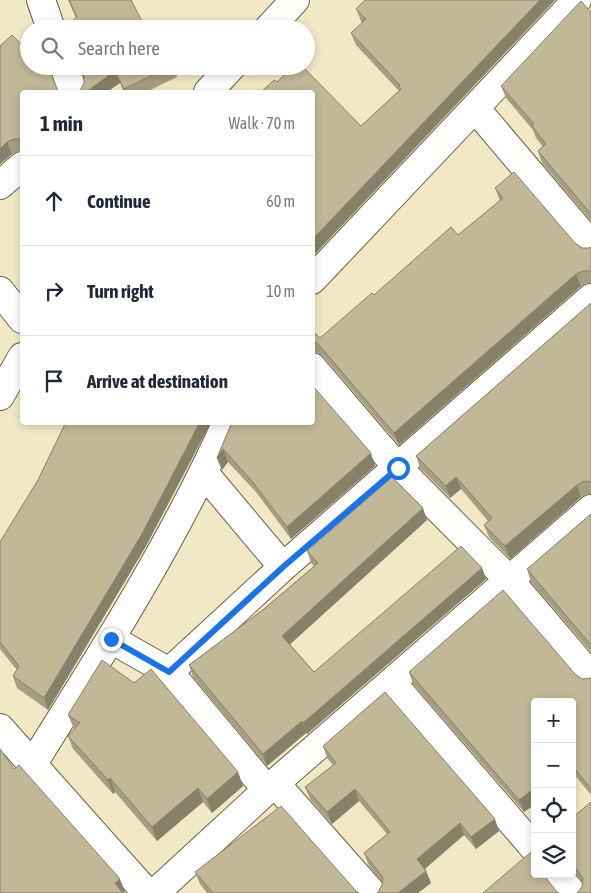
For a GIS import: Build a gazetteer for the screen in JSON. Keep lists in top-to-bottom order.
{
  "page": {
    "search": "Search here",
    "heading": ["1 min", "Walk · 70 m"],
    "list": [
      ["Continue", "60 m"],
      ["Turn right", "10 m"],
      "Arrive at destination"
    ],
    "map_buttons": ["+", "−"]
  }
}
